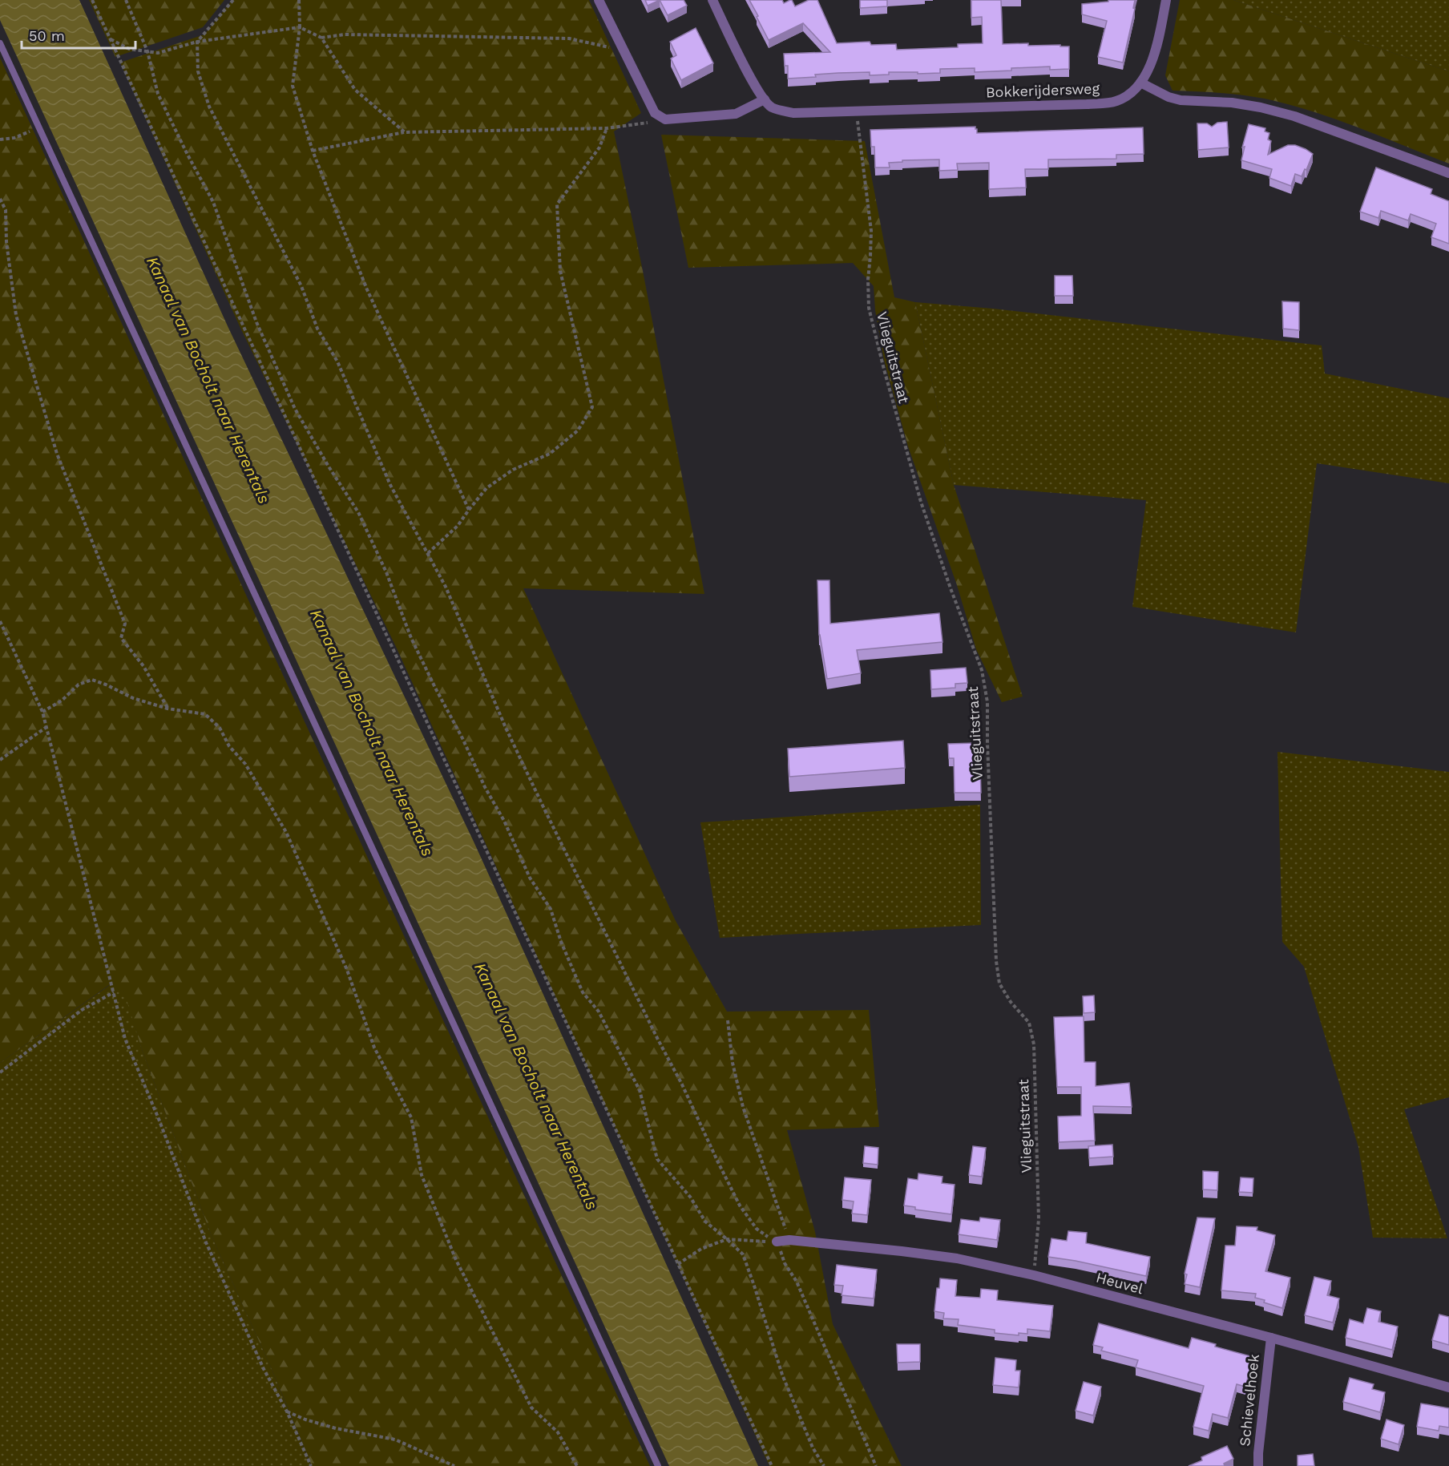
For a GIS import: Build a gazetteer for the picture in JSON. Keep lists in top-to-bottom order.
{
  "streets": {
    "street": ["Bokkerijdersweg", "Heuvel", "Schievelhoek"],
    "path": ["Vlieguitstraat"]
  },
  "crossings": [
    ["Bokkerijdersweg", "Vlieguitstraat"],
    ["Vlieguitstraat", "Heuvel"],
    ["Heuvel", "Schievelhoek"]
  ],
  "water": ["Kanaal van Bocholt naar Herentals"],
  "scale_bar": "50 m"
}
